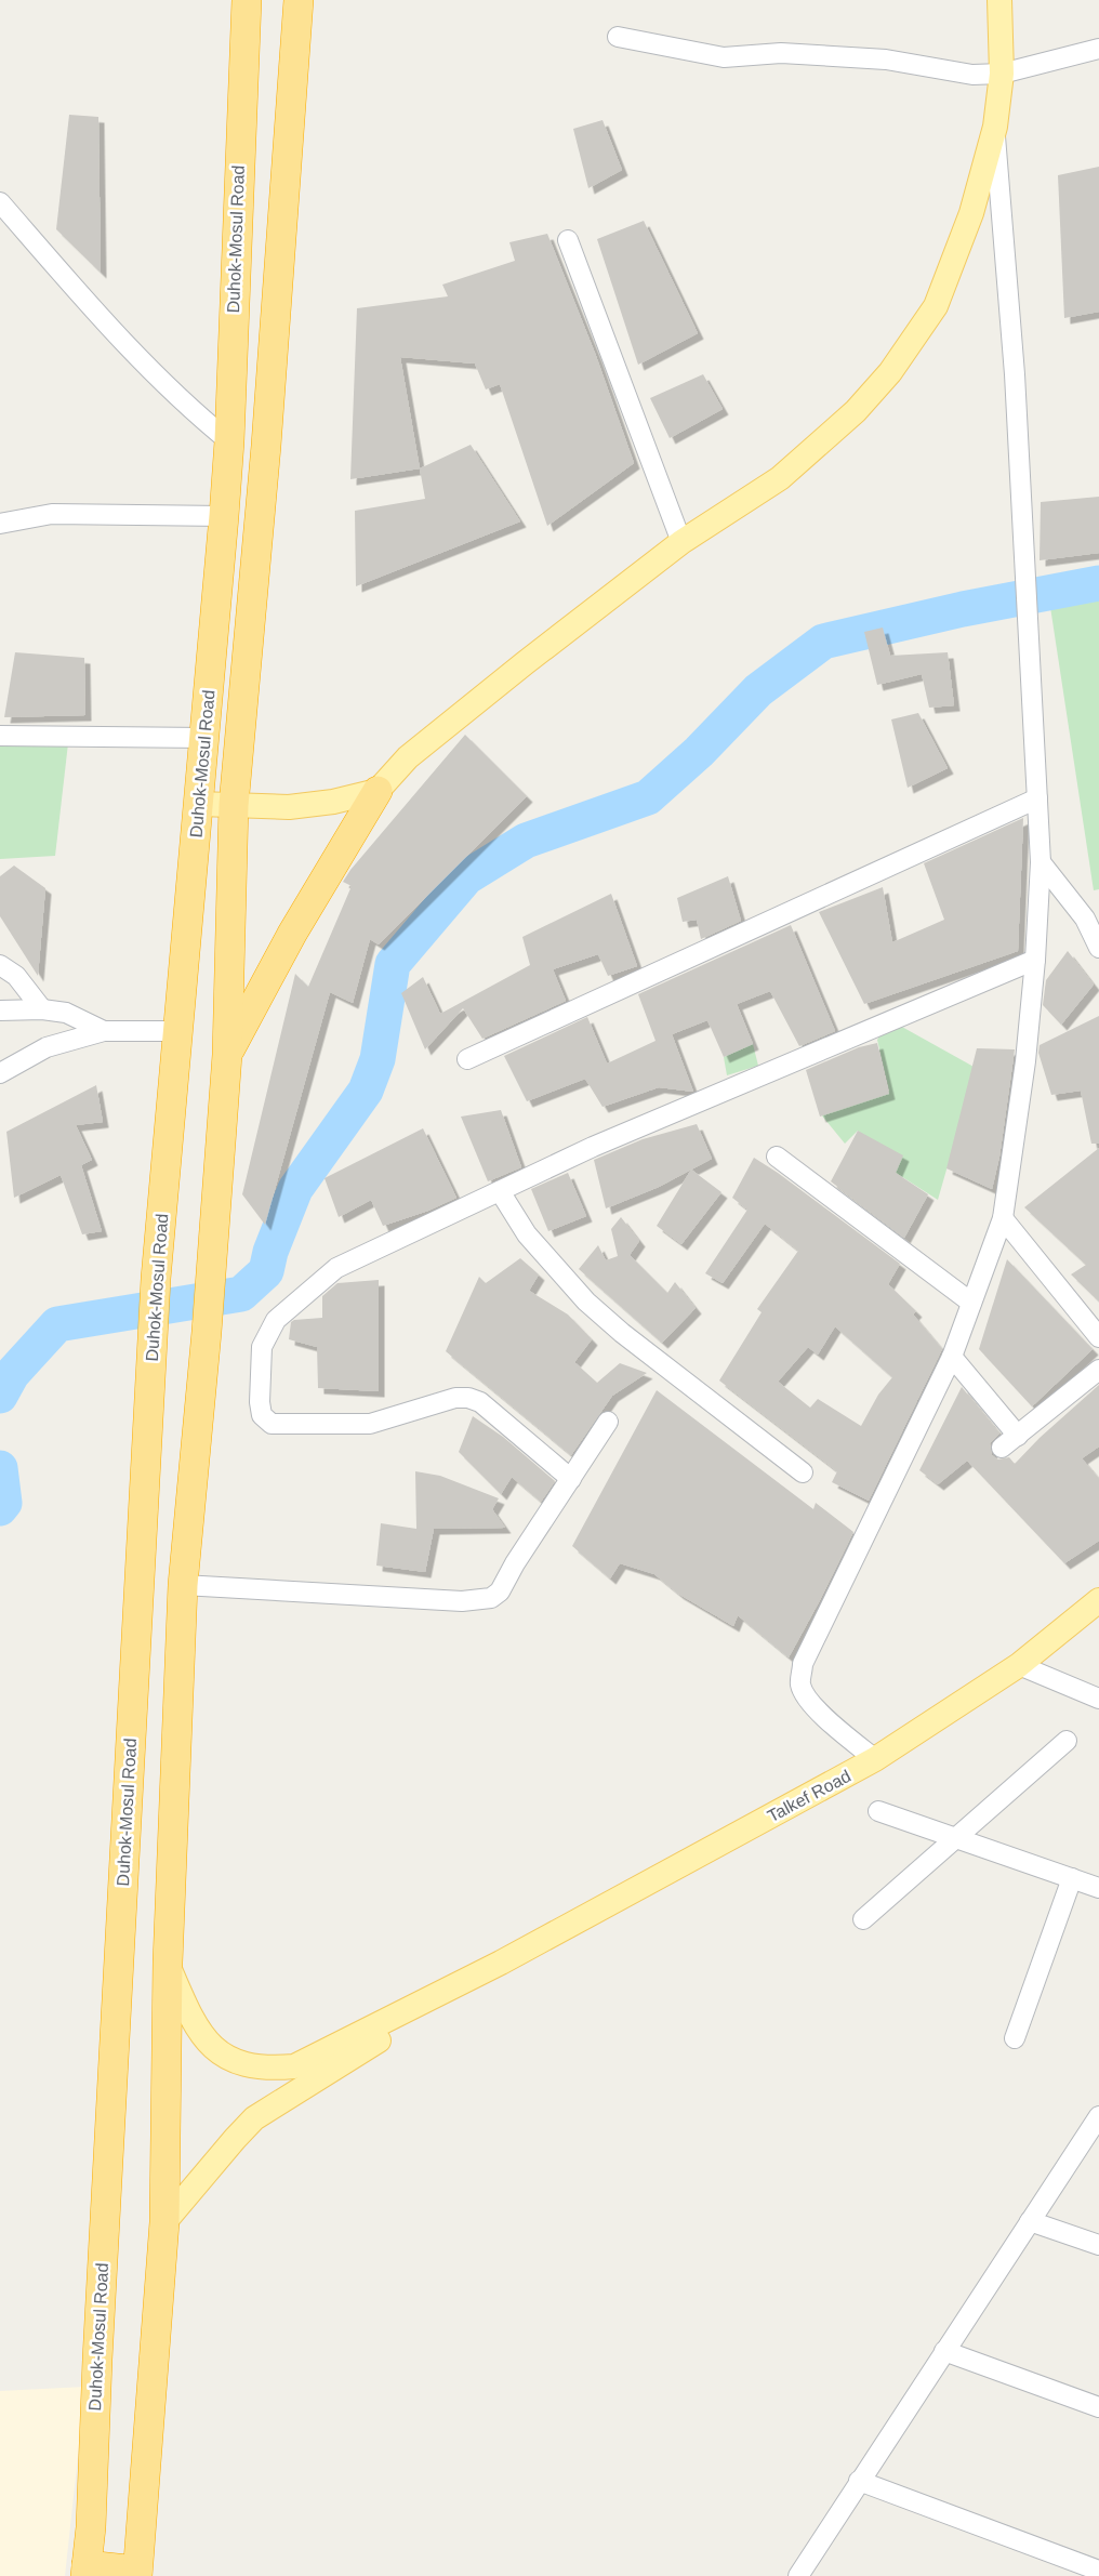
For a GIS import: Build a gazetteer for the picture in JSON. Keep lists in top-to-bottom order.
{
  "streets": {
    "highway": ["Duhok-Mosul Road"],
    "main road": ["Talkef Road"]
  }
}
